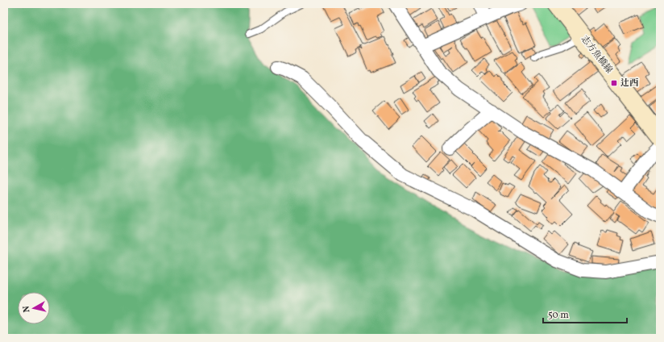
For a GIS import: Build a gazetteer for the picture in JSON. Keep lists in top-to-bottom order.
{
  "streets": {
    "main road": ["志方魚橋線"]
  },
  "places": {
    "transit": ["辻西"]
  },
  "scale_bar": "50 m",
  "north": "left"
}
